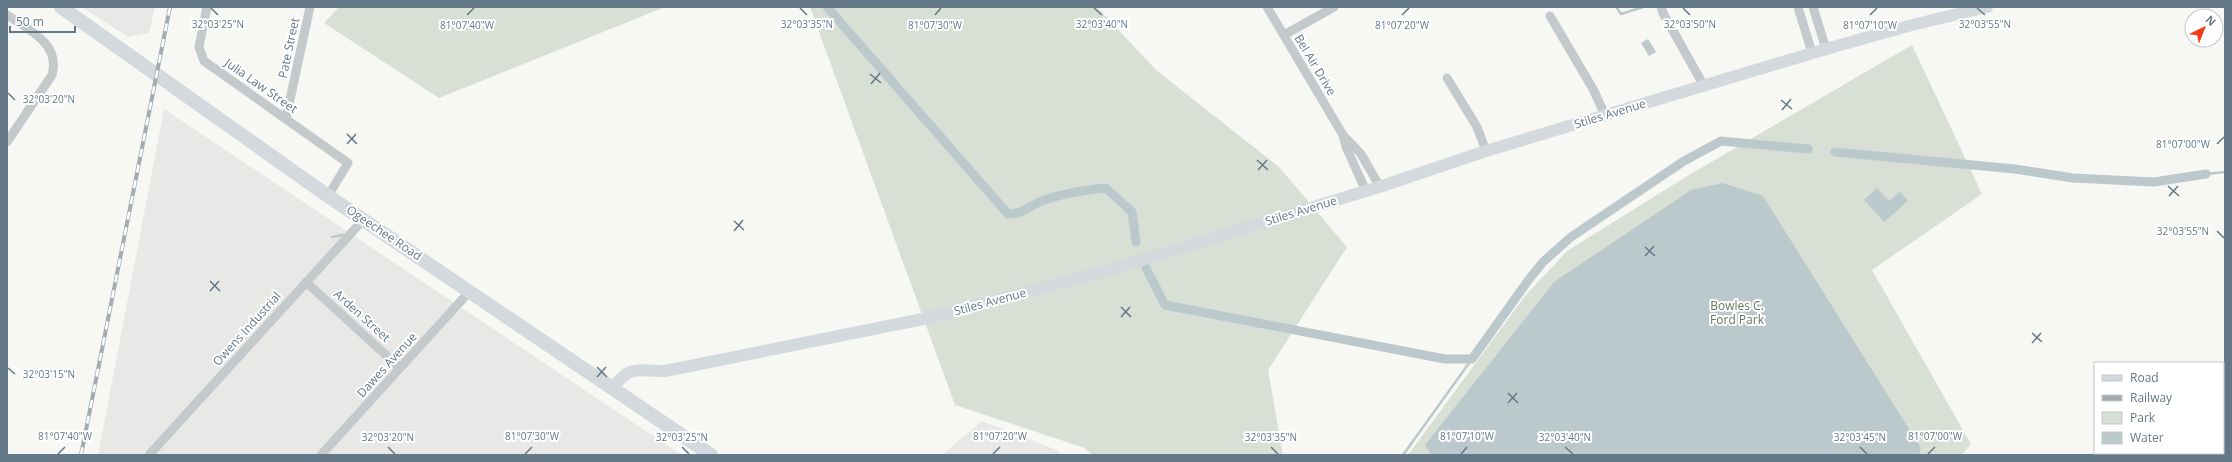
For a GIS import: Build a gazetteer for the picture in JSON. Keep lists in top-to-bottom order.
{
  "streets": {
    "main road": ["Ogeechee Road"],
    "street": [
      "Pate Street",
      "Bel Air Drive",
      "Julia Law Street",
      "Stiles Avenue",
      "Arden Street",
      "Owens Industrial",
      "Dawes Avenue"
    ]
  },
  "crossings": [
    ["Pate Street", "Julia Law Street"],
    ["Bel Air Drive", "Stiles Avenue"],
    ["Julia Law Street", "Ogeechee Road"],
    ["Stiles Avenue", "Ogeechee Road"],
    ["Ogeechee Road", "Owens Industrial"],
    ["Ogeechee Road", "Dawes Avenue"],
    ["Arden Street", "Owens Industrial"],
    ["Arden Street", "Dawes Avenue"]
  ],
  "parks": ["Bowles C. Ford Park"],
  "legend": [
    "Road",
    "Railway",
    "Park",
    "Water"
  ],
  "scale_bar": "50 m",
  "north": "top right",
  "coordinates": [
    "32°03'25\"N",
    "32°03'35\"N",
    "32°03'40\"N",
    "32°03'50\"N",
    "32°03'55\"N",
    "81°07'40\"W",
    "81°07'30\"W",
    "81°07'20\"W",
    "81°07'10\"W",
    "32°03'20\"N",
    "81°07'00\"W",
    "32°03'15\"N",
    "32°03'45\"N"
  ]
}
